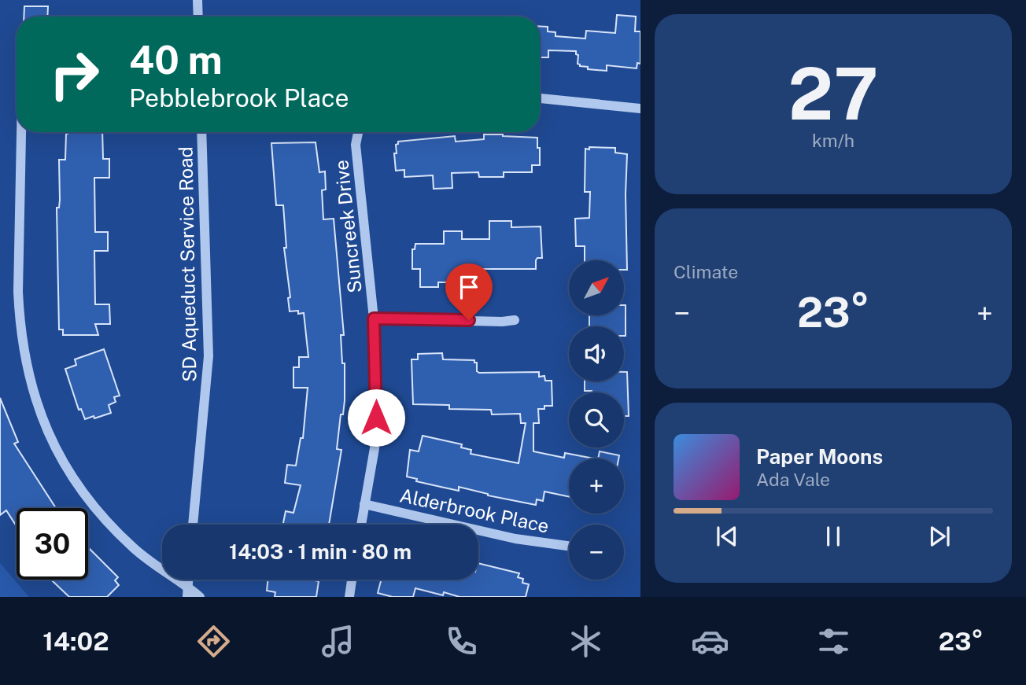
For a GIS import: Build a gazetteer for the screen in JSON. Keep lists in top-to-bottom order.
{
  "streets": {
    "street": ["Suncreek Drive", "SD Aqueduct Service Road", "Alderbrook Place"]
  },
  "crossings": [
    ["Suncreek Drive", "Alderbrook Place"]
  ],
  "north": "top right",
  "page": {
    "tile": [
      ["27", "km/h"],
      "Climate"
    ],
    "turn": ["40 m", "Pebblebrook Place"],
    "map_buttons": ["+", "−"],
    "heat": ["−", "23°", "+"],
    "song": ["Paper Moons", "Ada Vale"],
    "limit": "30",
    "trip": "14:03 · 1 min · 80 m",
    "tabs": ["14:02", "23°"]
  }
}
